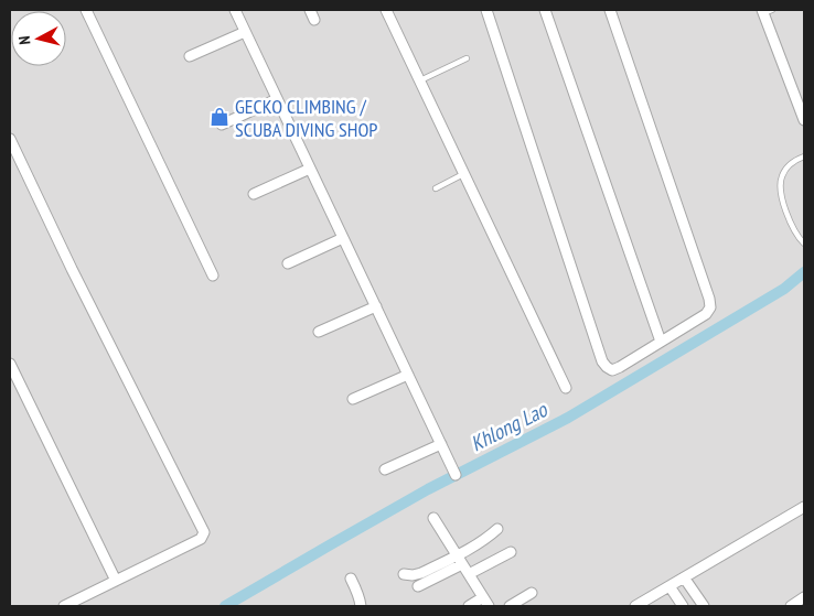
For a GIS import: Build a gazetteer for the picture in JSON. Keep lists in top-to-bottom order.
{
  "water": ["Khlong Lao"],
  "places": {
    "shop": ["GECKO CLIMBING / SCUBA DIVING SHOP"]
  },
  "north": "left"
}
